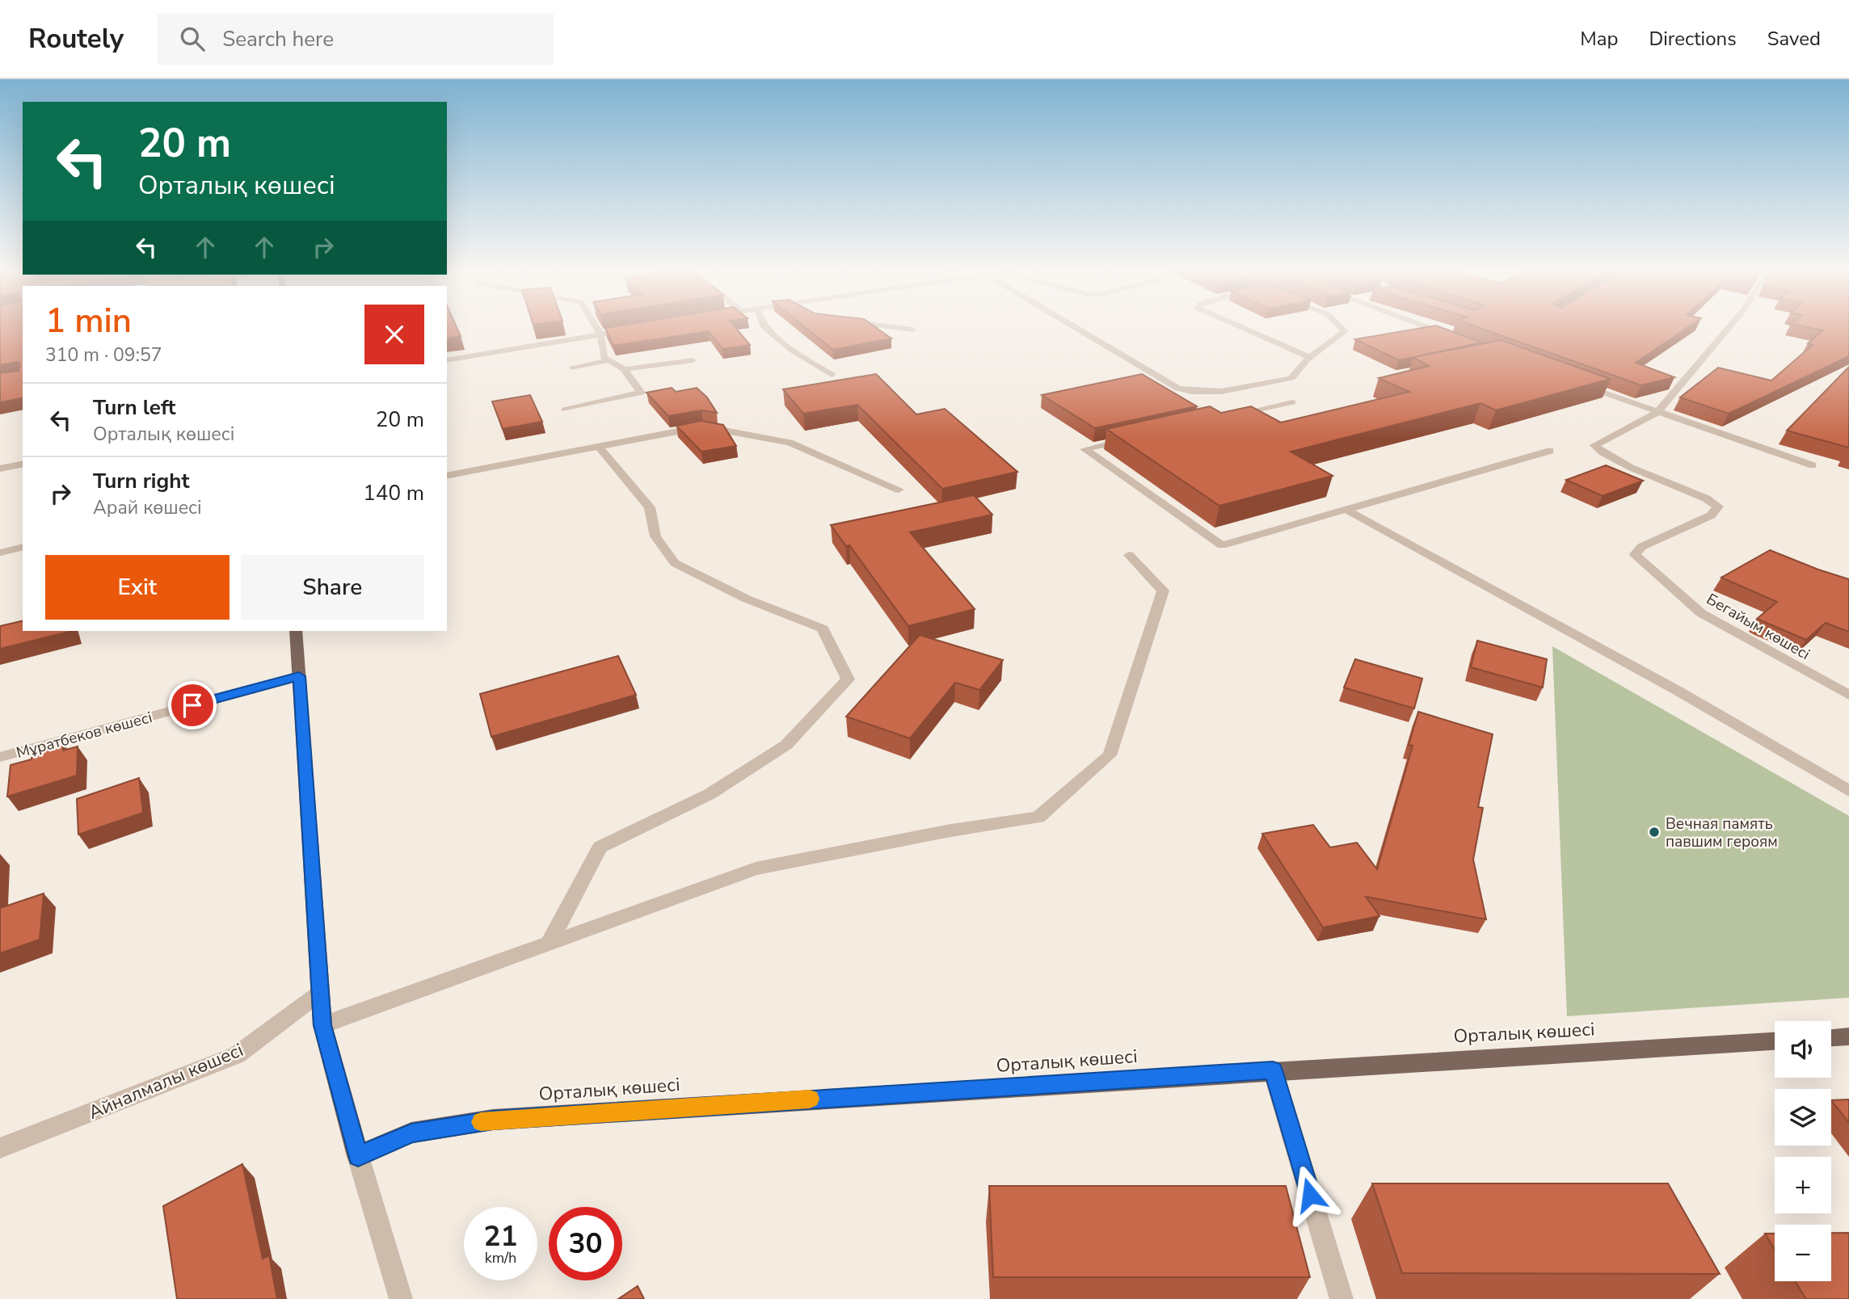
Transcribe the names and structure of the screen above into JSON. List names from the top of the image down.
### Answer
{
  "streets": {
    "main road": ["Орталық көшесі"],
    "street": ["Бегайым көшесі", "Мұратбеков көшесі", "Айналмалы көшесі"]
  },
  "places": ["Вечная память павшим героям"],
  "page": {
    "header": "Routely",
    "search": "Search here",
    "nav": ["Map", "Directions", "Saved"],
    "turn": ["20 m", "Орталық көшесі"],
    "heading": ["1 min", "310 m · 09:57"],
    "list": [
      {
        "name": "Turn left",
        "note": "Орталық көшесі",
        "value": "20 m"
      },
      {
        "name": "Turn right",
        "note": "Арай көшесі",
        "value": "140 m"
      }
    ],
    "buttons": ["Exit", "Share"],
    "map_buttons": ["+", "−"],
    "speed": "21 km/h",
    "limit": "30"
  }
}
